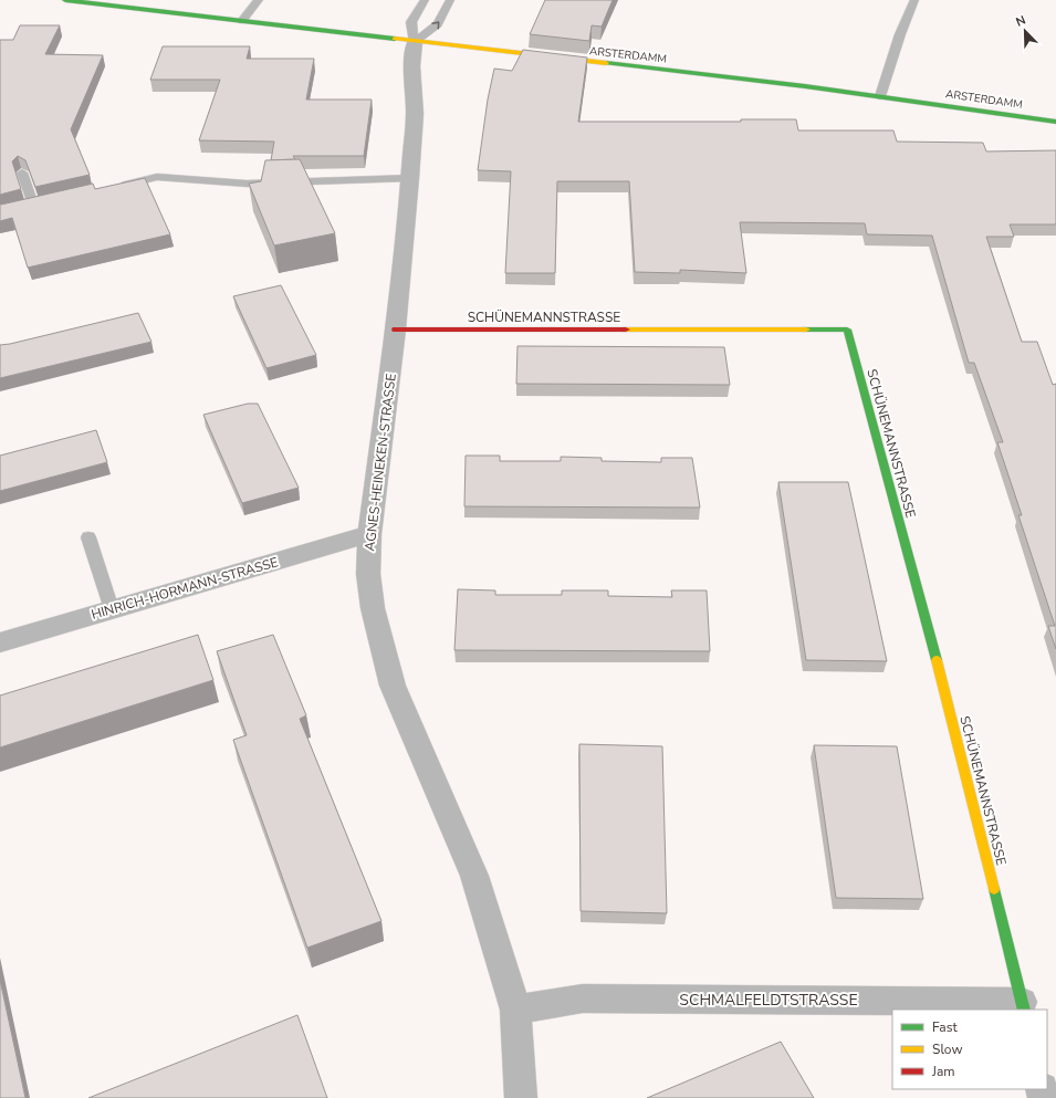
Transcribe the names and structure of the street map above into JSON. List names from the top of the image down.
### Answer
{
  "streets": {
    "street": [
      "ARSTERDAMM",
      "SCHÜNEMANNSTRASSE",
      "AGNES-HEINEKEN-STRASSE",
      "HINRICH-HORMANN-STRASSE",
      "SCHMALFELDTSTRASSE"
    ]
  },
  "crossings": [
    ["ARSTERDAMM", "AGNES-HEINEKEN-STRASSE"],
    ["SCHÜNEMANNSTRASSE", "AGNES-HEINEKEN-STRASSE"],
    ["SCHÜNEMANNSTRASSE", "SCHMALFELDTSTRASSE"],
    ["AGNES-HEINEKEN-STRASSE", "HINRICH-HORMANN-STRASSE"],
    ["AGNES-HEINEKEN-STRASSE", "SCHMALFELDTSTRASSE"]
  ],
  "legend": ["Fast", "Slow", "Jam"],
  "north": "top left"
}
